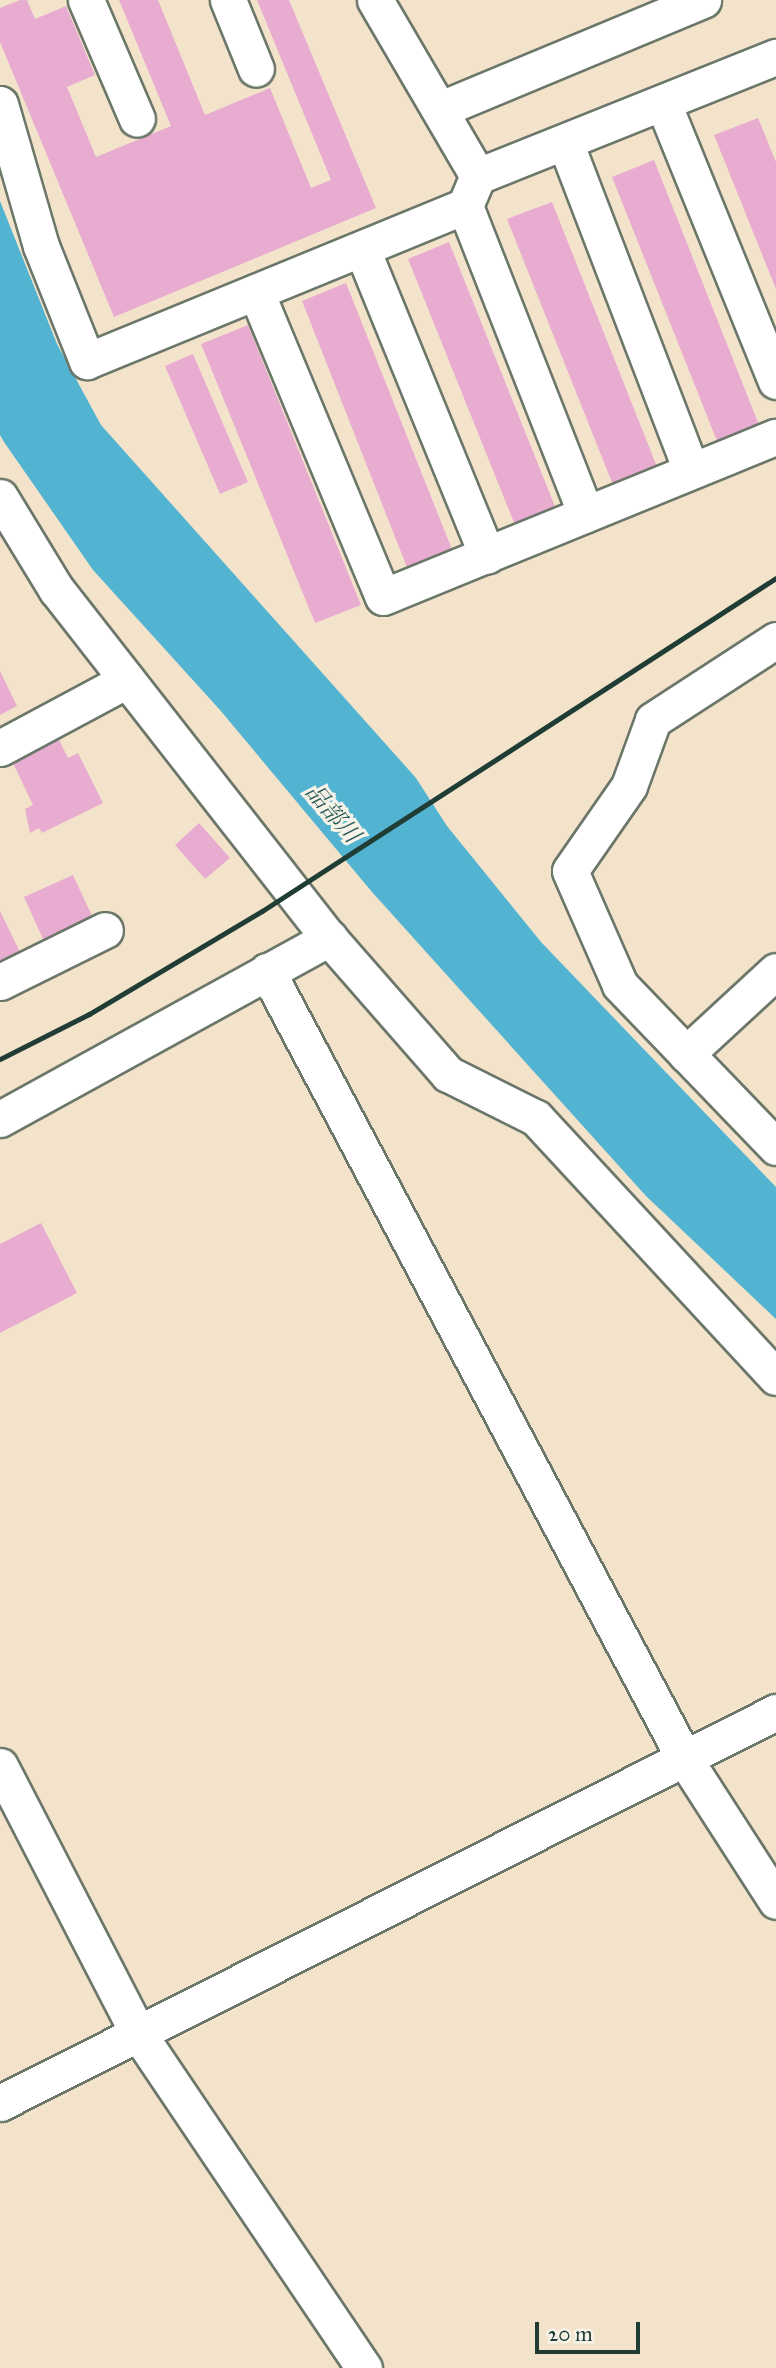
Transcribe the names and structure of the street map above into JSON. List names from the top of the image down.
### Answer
{
  "water": ["品部川"],
  "scale_bar": "20 m"
}
